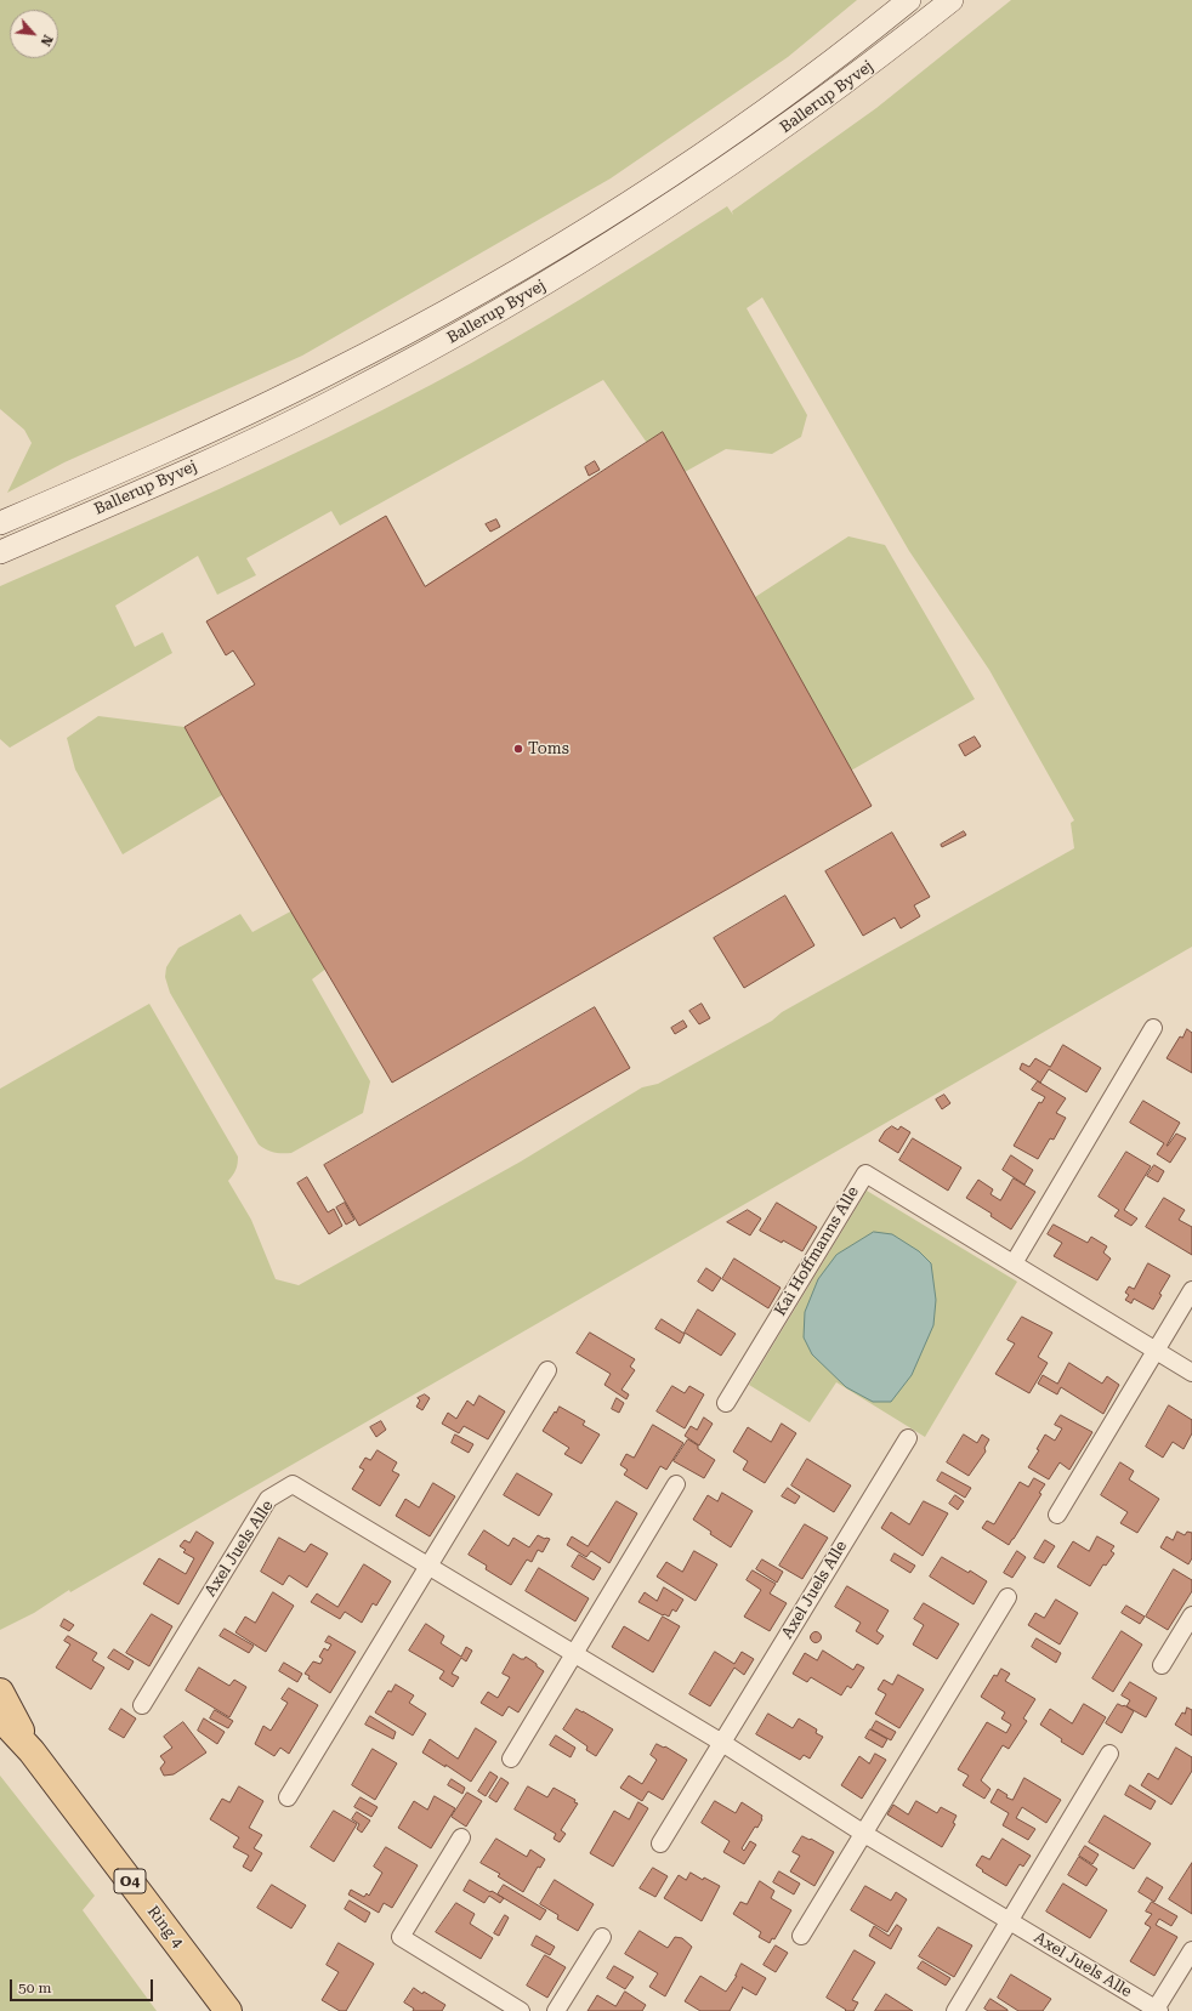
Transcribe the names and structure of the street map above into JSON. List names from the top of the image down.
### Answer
{
  "streets": {
    "main road": ["Ballerup Byvej", "O4", "Ring 4"],
    "street": ["Kai Hoffmanns Alle", "Axel Juels Alle"]
  },
  "places": ["Toms"],
  "scale_bar": "50 m",
  "north": "bottom right"
}
